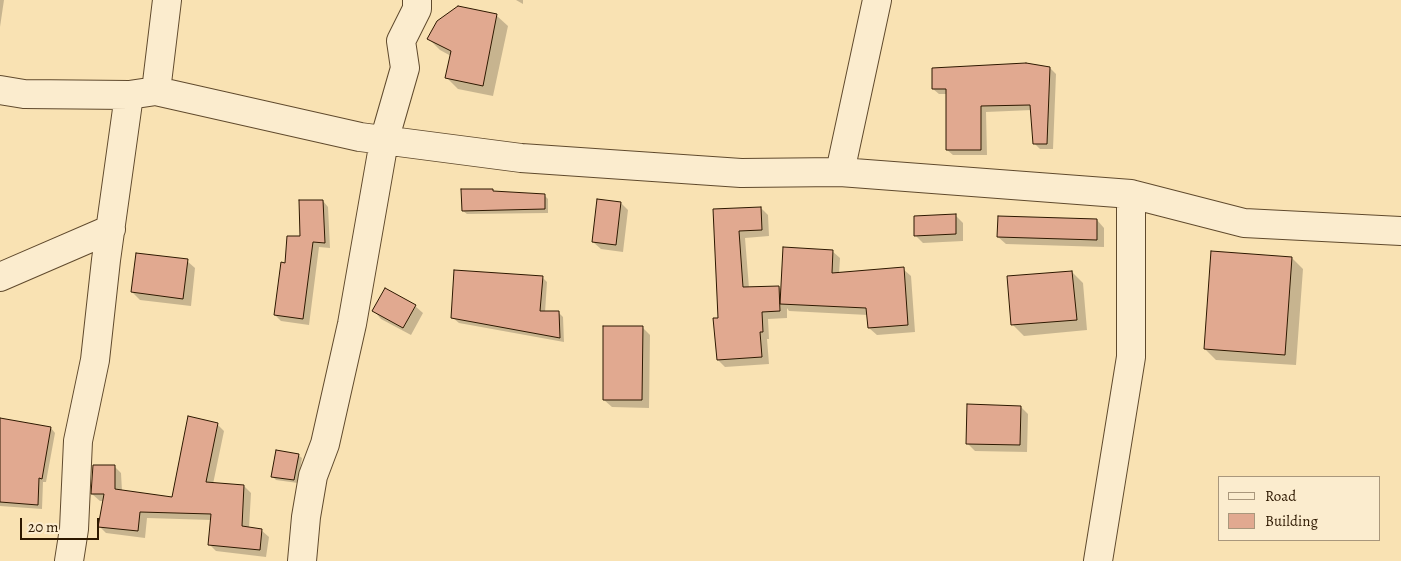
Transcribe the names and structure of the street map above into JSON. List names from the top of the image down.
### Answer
{
  "legend": ["Road", "Building"],
  "scale_bar": "20 m"
}
